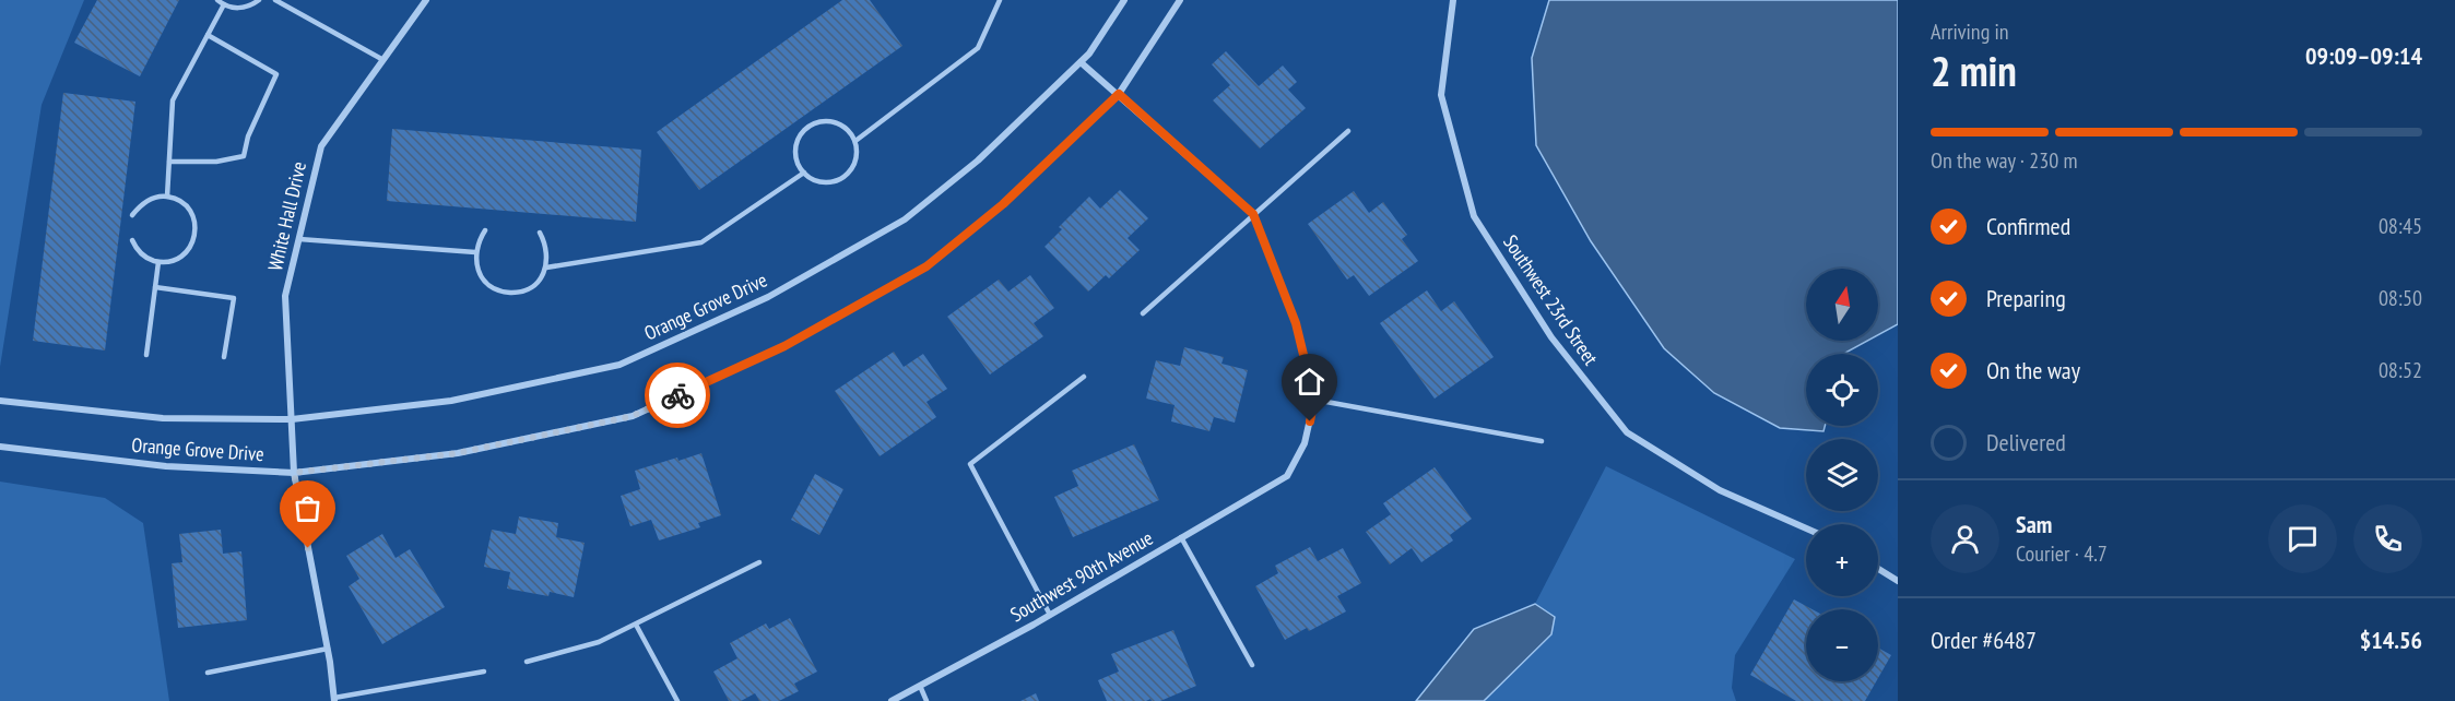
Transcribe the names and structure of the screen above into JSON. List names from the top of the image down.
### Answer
{
  "streets": {
    "street": [
      "White Hall Drive",
      "Southwest 23rd Street",
      "Orange Grove Drive",
      "Southwest 90th Avenue"
    ]
  },
  "crossings": [
    ["White Hall Drive", "Orange Grove Drive"]
  ],
  "north": "top",
  "page": {
    "heading": ["2 min", "Arriving in", "09:09–09:14"],
    "panel": [
      "Sam",
      "Courier · 4.7",
      "Order #6487",
      "$14.56"
    ],
    "bar": "On the way · 230 m",
    "list": [
      ["Confirmed", "08:45"],
      ["Preparing", "08:50"],
      ["On the way", "08:52"],
      "Delivered"
    ],
    "map_buttons": ["+", "−"]
  }
}
